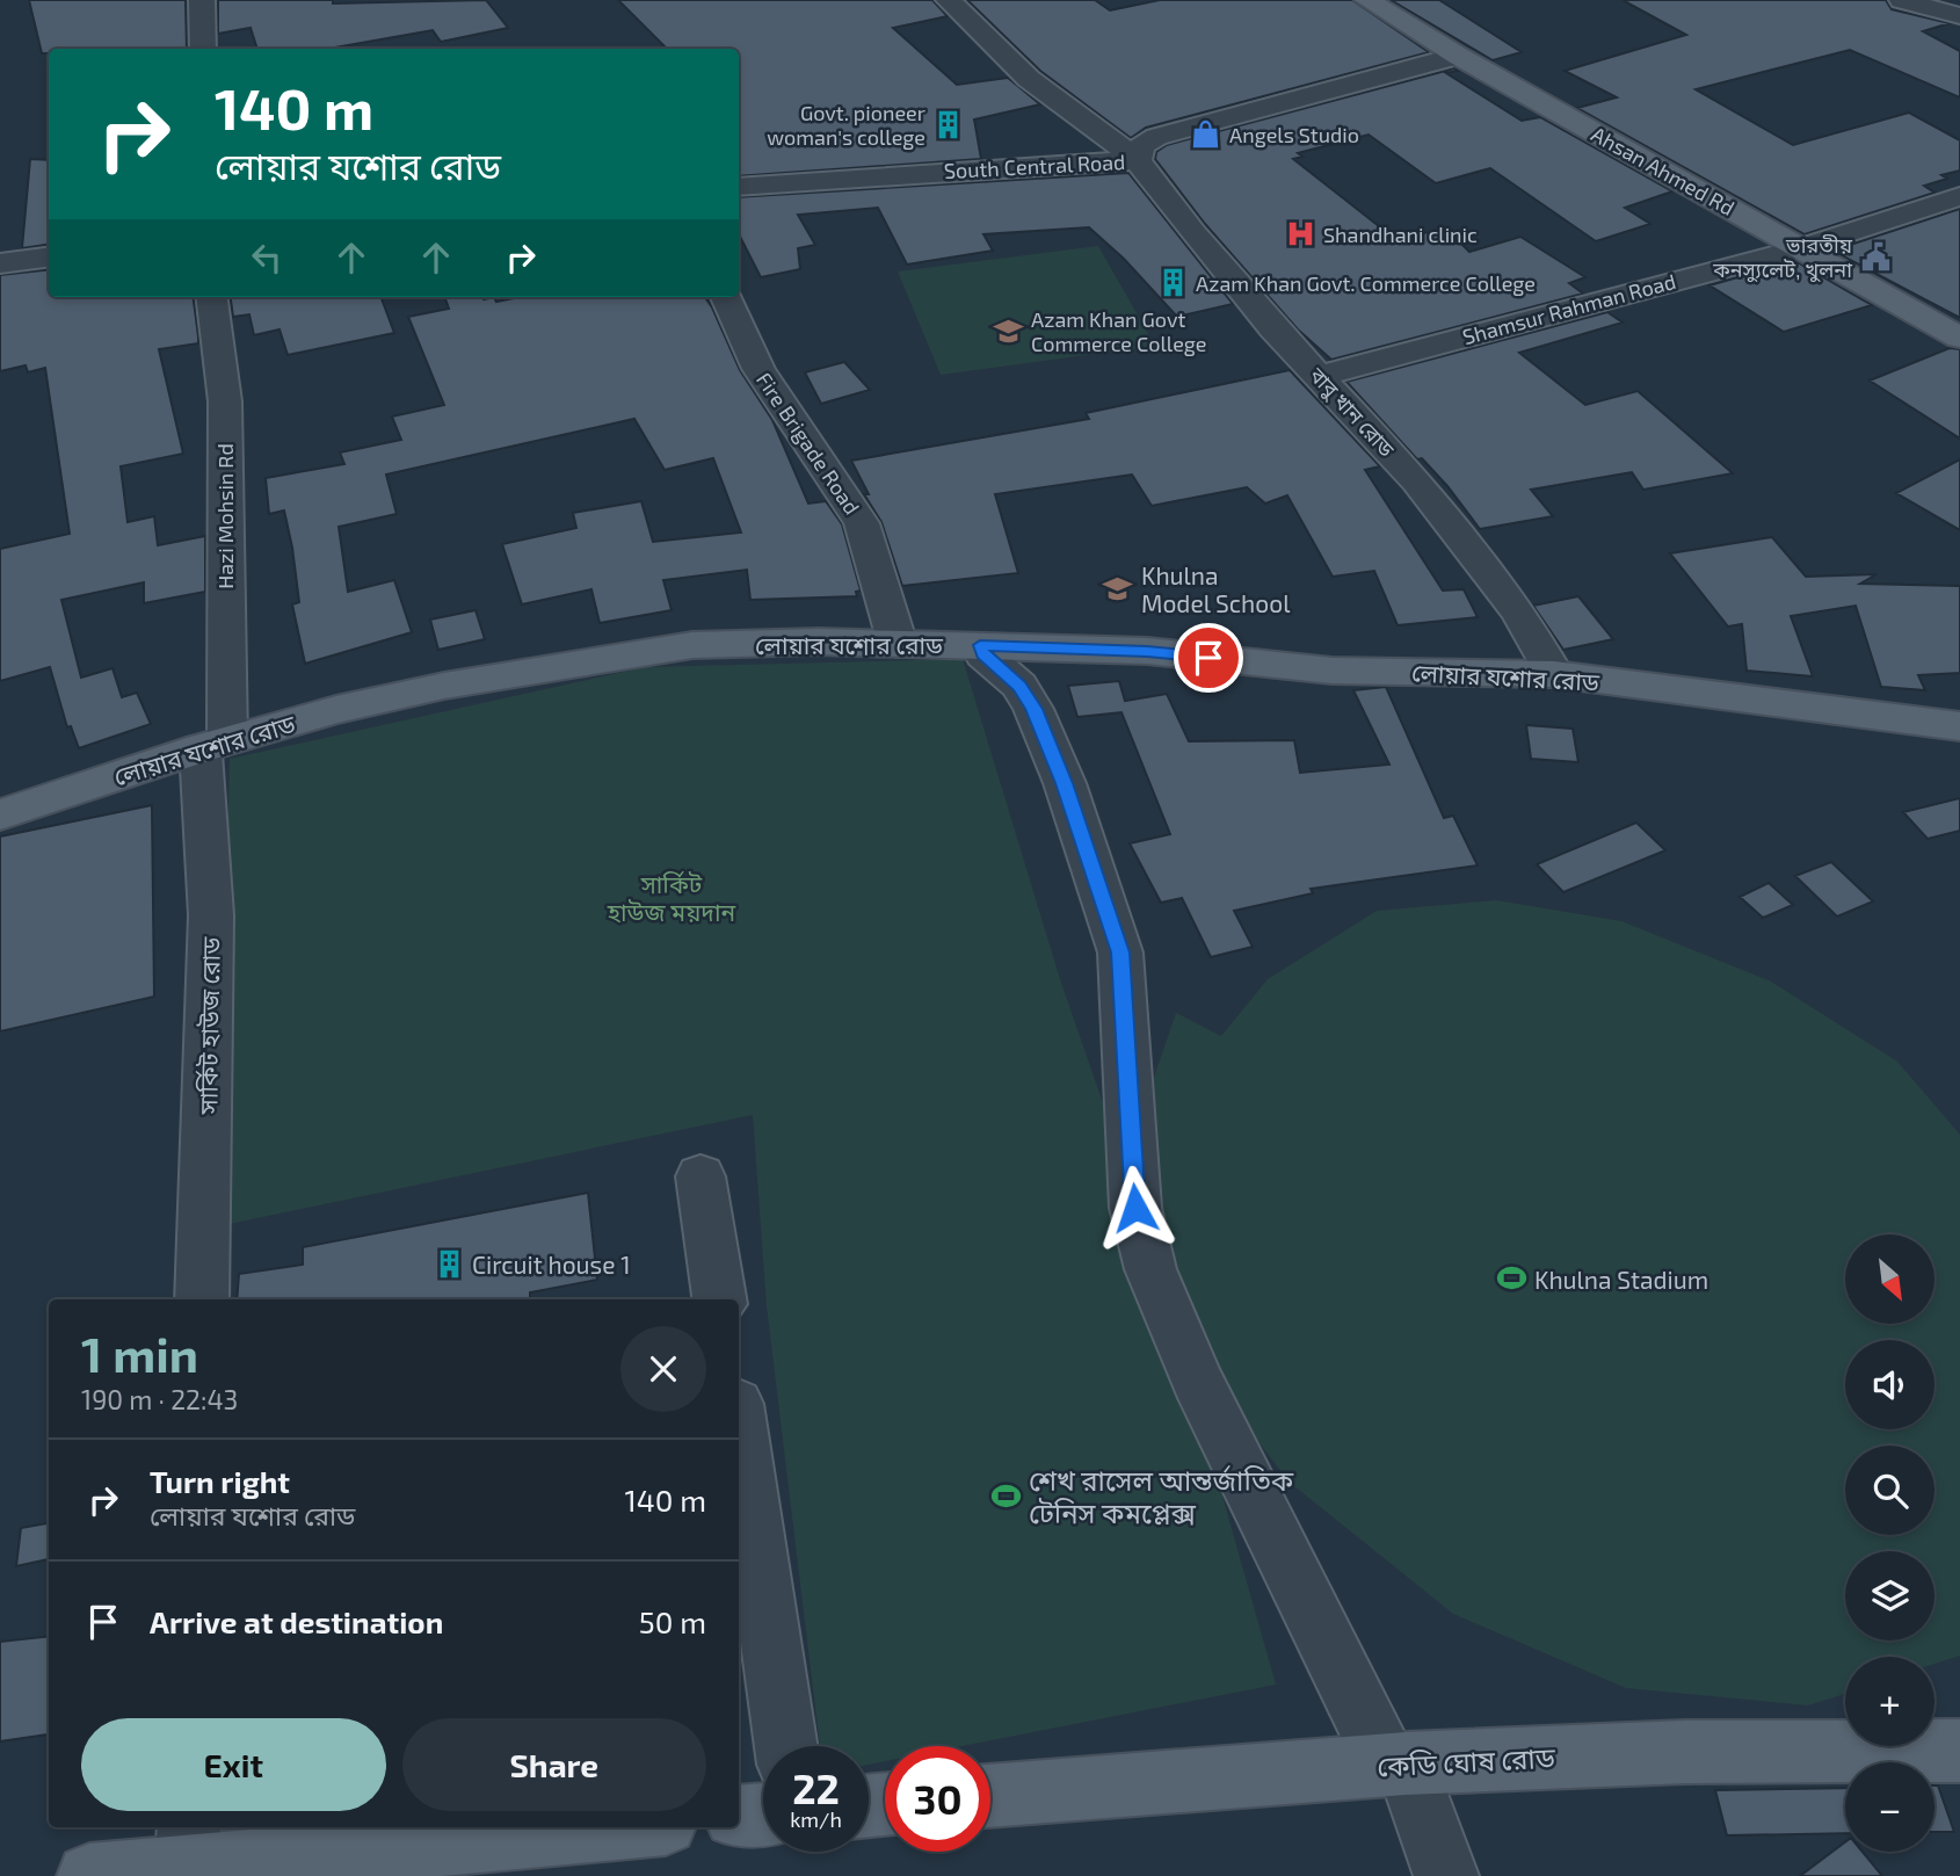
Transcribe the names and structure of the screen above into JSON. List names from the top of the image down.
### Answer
{
  "streets": {
    "main road": ["Ahsan Ahmed Rd", "লোয়ার যশোর রোড", "কেডি ঘোষ রোড"],
    "street": [
      "South Central Road",
      "Shamsur Rahman Road",
      "বাবু খান রোড",
      "Fire Brigade Road",
      "Hazi Mohsin Rd",
      "সার্কিট হাউজ রোড"
    ]
  },
  "crossings": [
    ["South Central Road", "Ahsan Ahmed Rd"],
    ["South Central Road", "বাবু খান রোড"],
    ["Ahsan Ahmed Rd", "Shamsur Rahman Road"],
    ["Shamsur Rahman Road", "বাবু খান রোড"],
    ["বাবু খান রোড", "লোয়ার যশোর রোড"],
    ["Fire Brigade Road", "লোয়ার যশোর রোড"],
    ["Hazi Mohsin Rd", "লোয়ার যশোর রোড"],
    ["Hazi Mohsin Rd", "সার্কিট হাউজ রোড"],
    ["লোয়ার যশোর রোড", "সার্কিট হাউজ রোড"]
  ],
  "parks": ["সার্কিট হাউজ ময়দান"],
  "places": {
    "building": ["Govt. pioneer woman's college", "Azam Khan Govt. Commerce College", "Circuit house 1"],
    "shop": ["Angels Studio"],
    "hospital": ["Shandhani clinic"],
    "public building": ["ভারতীয় কনস্যুলেট, খুলনা"],
    "school or university": ["Azam Khan Govt Commerce College", "Khulna Model School"],
    "sports": ["Khulna Stadium", "শেখ রাসেল আন্তর্জাতিক টেনিস কমপ্লেক্স"]
  },
  "north": "bottom right",
  "page": {
    "turn": ["140 m", "লোয়ার যশোর রোড"],
    "map_buttons": ["+", "−"],
    "heading": ["1 min", "190 m · 22:43"],
    "list": [
      {
        "name": "Turn right",
        "note": "লোয়ার যশোর রোড",
        "value": "140 m"
      },
      {
        "name": "Arrive at destination",
        "value": "50 m"
      }
    ],
    "buttons": ["Exit", "Share"],
    "speed": "22 km/h",
    "limit": "30"
  }
}
